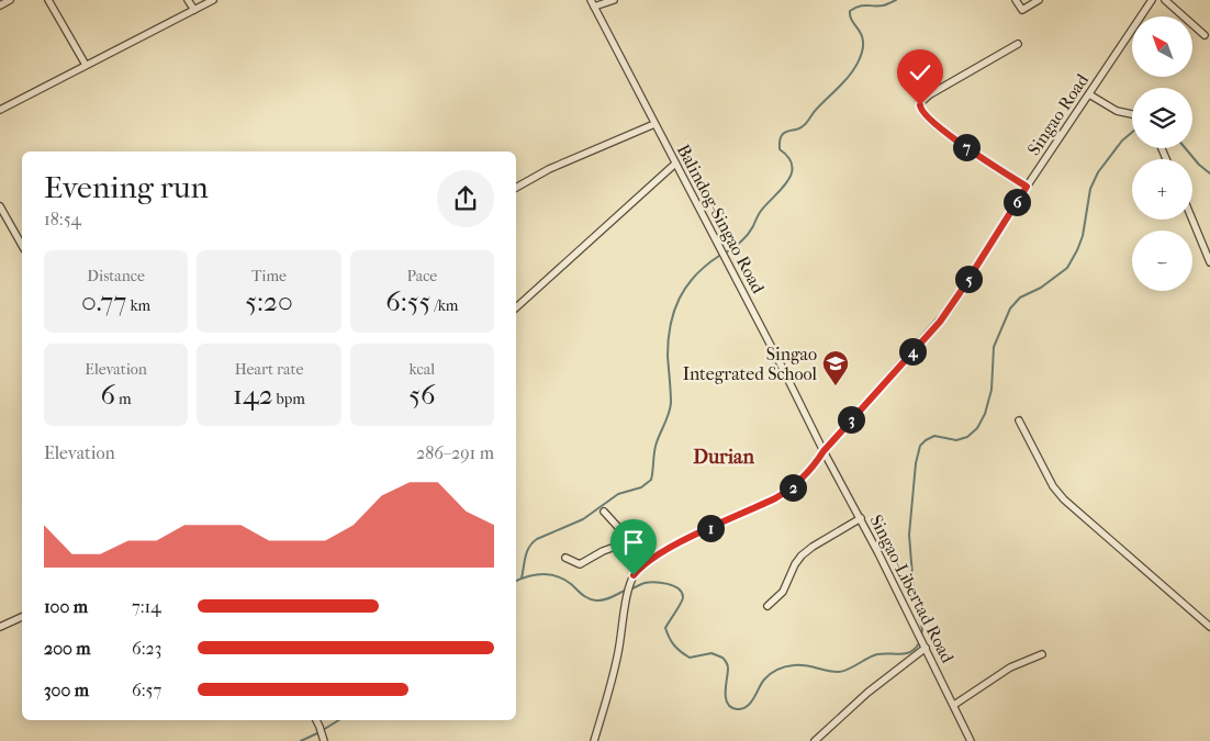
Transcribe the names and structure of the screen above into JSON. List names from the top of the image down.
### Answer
{
  "streets": {
    "street": ["Singao Road", "Balindog-Singao Road", "Singao-Libertad Road"]
  },
  "crossings": [
    ["Singao Road", "Balindog-Singao Road"],
    ["Singao Road", "Singao-Libertad Road"],
    ["Balindog-Singao Road", "Singao-Libertad Road"]
  ],
  "districts": ["Durian"],
  "places": {
    "school or university": ["Singao Integrated School"]
  },
  "north": "top left",
  "page": {
    "map_buttons": ["+", "−"],
    "pins": [
      "7",
      "6",
      "5",
      "4",
      "3",
      "2",
      "1"
    ],
    "heading": ["Evening run", "18:54"],
    "stats": [
      ["Distance", "0.77 km"],
      ["Time", "5:20"],
      ["Pace", "6:55 /km"],
      ["Elevation", "6 m"],
      ["Heart rate", "142 bpm"],
      ["kcal", "56"]
    ],
    "chart": ["Elevation", "286–291 m"],
    "list": [
      {
        "name": "100 m",
        "note": "7:14"
      },
      {
        "name": "200 m",
        "note": "6:23"
      },
      {
        "name": "300 m",
        "note": "6:57"
      }
    ]
  }
}
